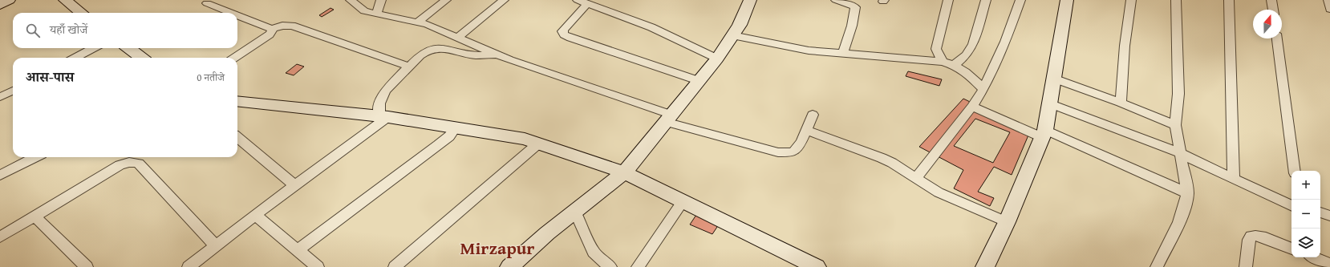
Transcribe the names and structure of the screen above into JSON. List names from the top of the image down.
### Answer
{
  "districts": ["Mirzapur"],
  "north": "top",
  "page": {
    "search": "यहाँ खोजें",
    "heading": ["आस-पास", "0 नतीजे"],
    "map_buttons": ["+", "−"]
  }
}
